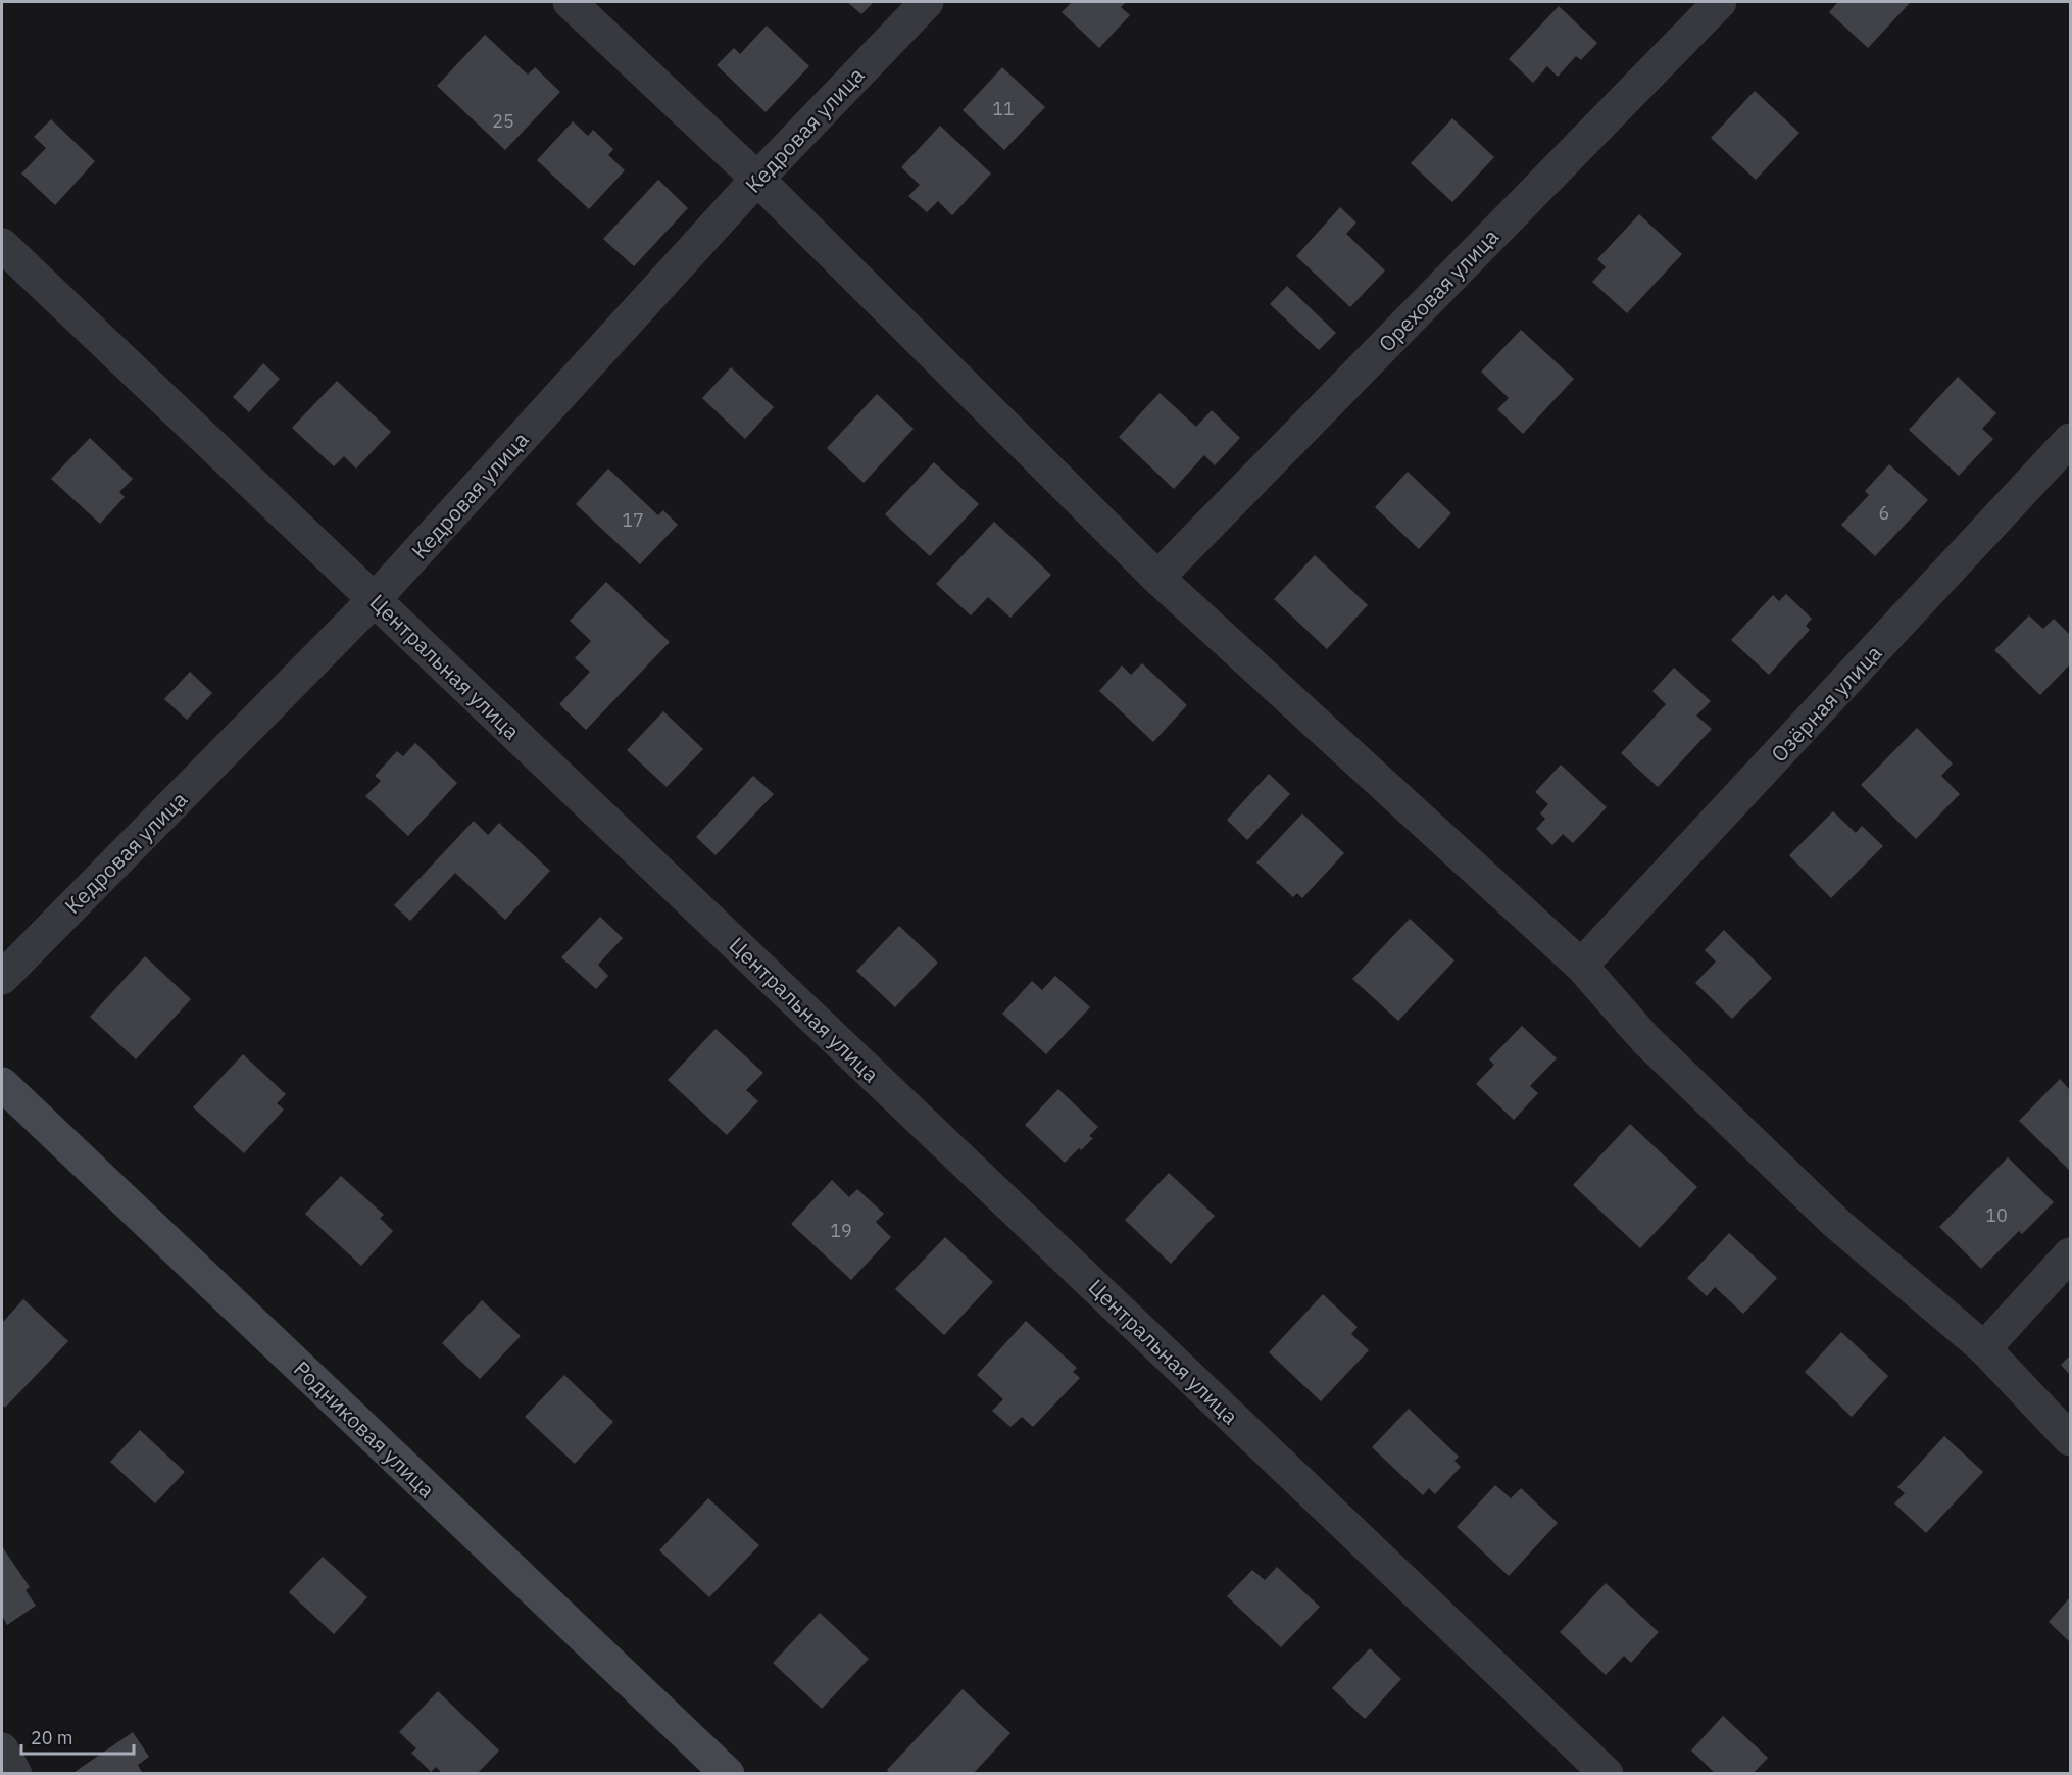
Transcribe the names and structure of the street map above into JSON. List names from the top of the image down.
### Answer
{
  "streets": {
    "street": [
      "Кедровая улица",
      "Ореховая улица",
      "Центральная улица",
      "Озёрная улица",
      "Родниковая улица"
    ]
  },
  "crossings": [
    ["Кедровая улица", "Центральная улица"]
  ],
  "house_numbers": [
    "11",
    "25",
    "6",
    "17",
    "10",
    "19"
  ],
  "scale_bar": "20 m"
}
